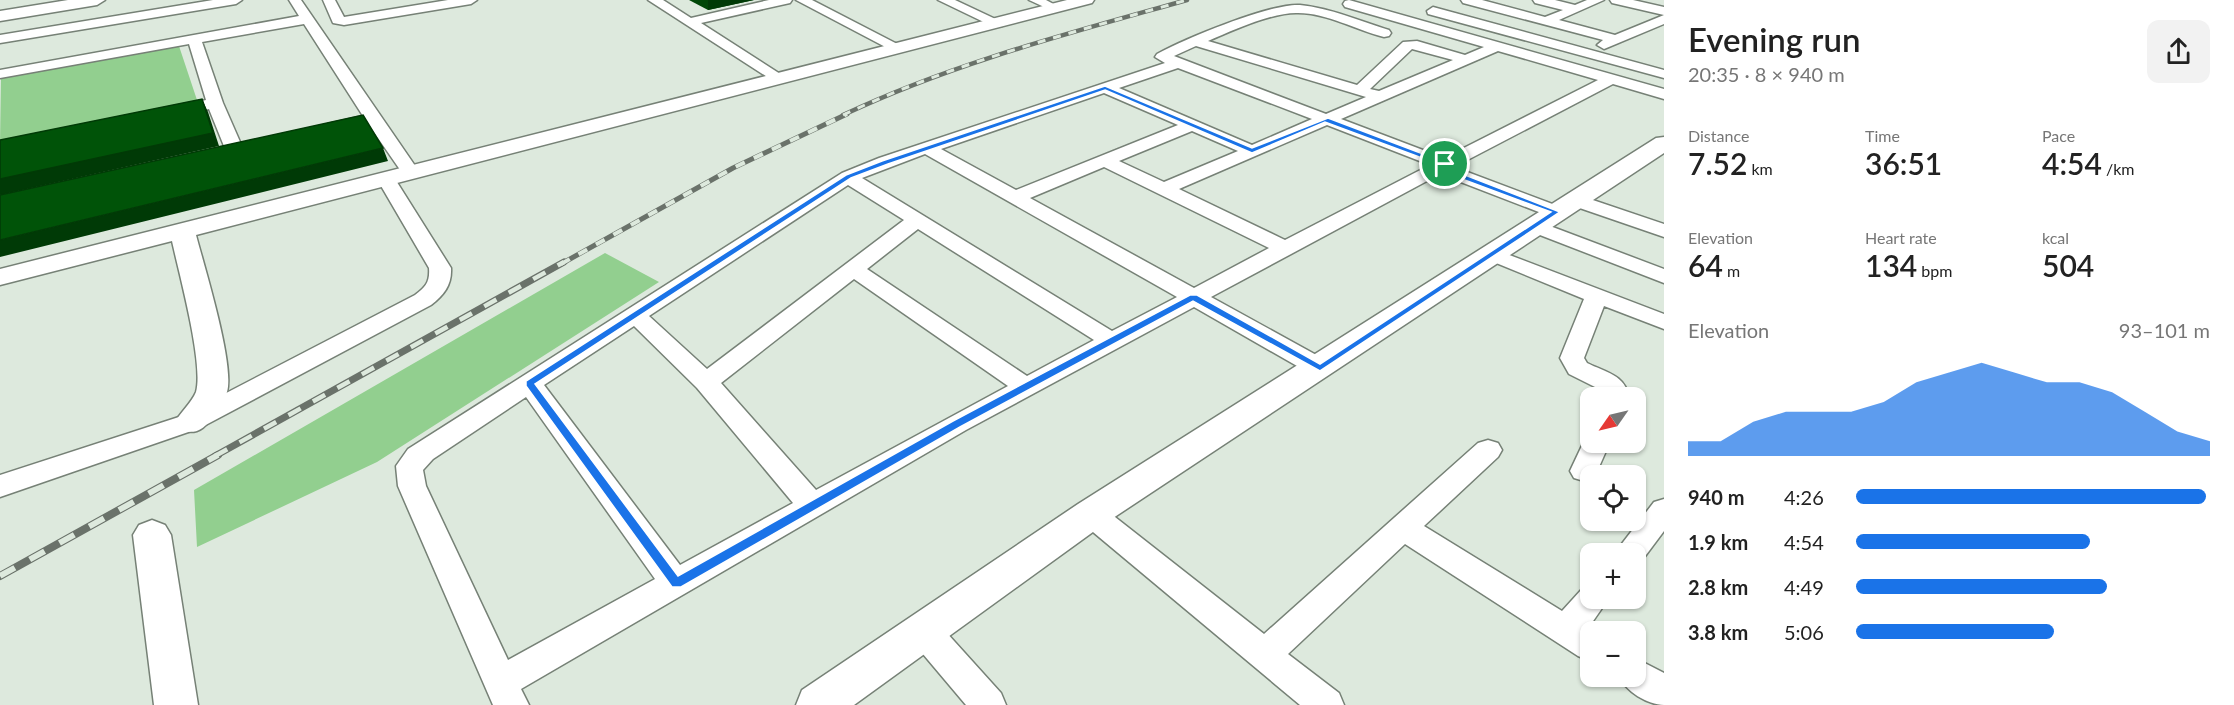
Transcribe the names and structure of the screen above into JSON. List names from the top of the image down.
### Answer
{
  "north": "bottom left",
  "page": {
    "heading": ["Evening run", "20:35 · 8 × 940 m"],
    "stats": [
      ["Distance", "7.52 km"],
      ["Time", "36:51"],
      ["Pace", "4:54 /km"],
      ["Elevation", "64 m"],
      ["Heart rate", "134 bpm"],
      ["kcal", "504"]
    ],
    "chart": ["Elevation", "93–101 m"],
    "map_buttons": ["+", "−"],
    "list": [
      {
        "name": "940 m",
        "note": "4:26"
      },
      {
        "name": "1.9 km",
        "note": "4:54"
      },
      {
        "name": "2.8 km",
        "note": "4:49"
      },
      {
        "name": "3.8 km",
        "note": "5:06"
      }
    ]
  }
}
